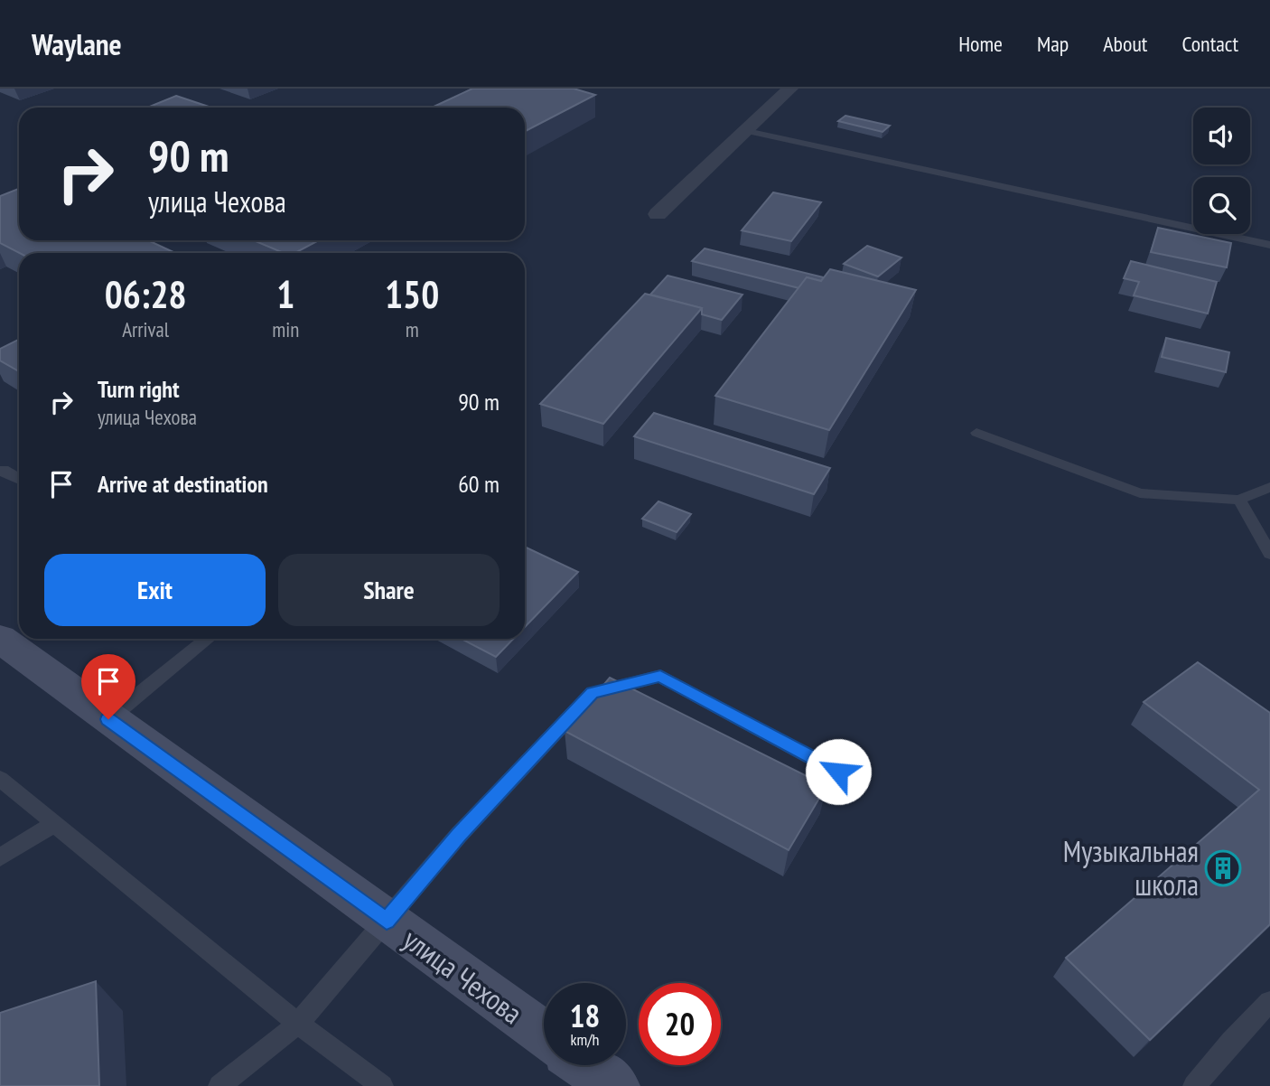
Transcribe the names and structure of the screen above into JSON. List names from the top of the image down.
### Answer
{
  "streets": {
    "main road": ["улица Чехова"]
  },
  "places": {
    "building": ["Музыкальная школа"]
  },
  "page": {
    "header": "Waylane",
    "nav": [
      "Home",
      "Map",
      "About",
      "Contact"
    ],
    "turn": ["90 m", "улица Чехова"],
    "eta": [
      "06:28",
      "Arrival",
      "1",
      "min",
      "150",
      "m"
    ],
    "list": [
      {
        "name": "Turn right",
        "note": "улица Чехова",
        "value": "90 m"
      },
      {
        "name": "Arrive at destination",
        "value": "60 m"
      }
    ],
    "buttons": ["Exit", "Share"],
    "speed": "18 km/h",
    "limit": "20"
  }
}
